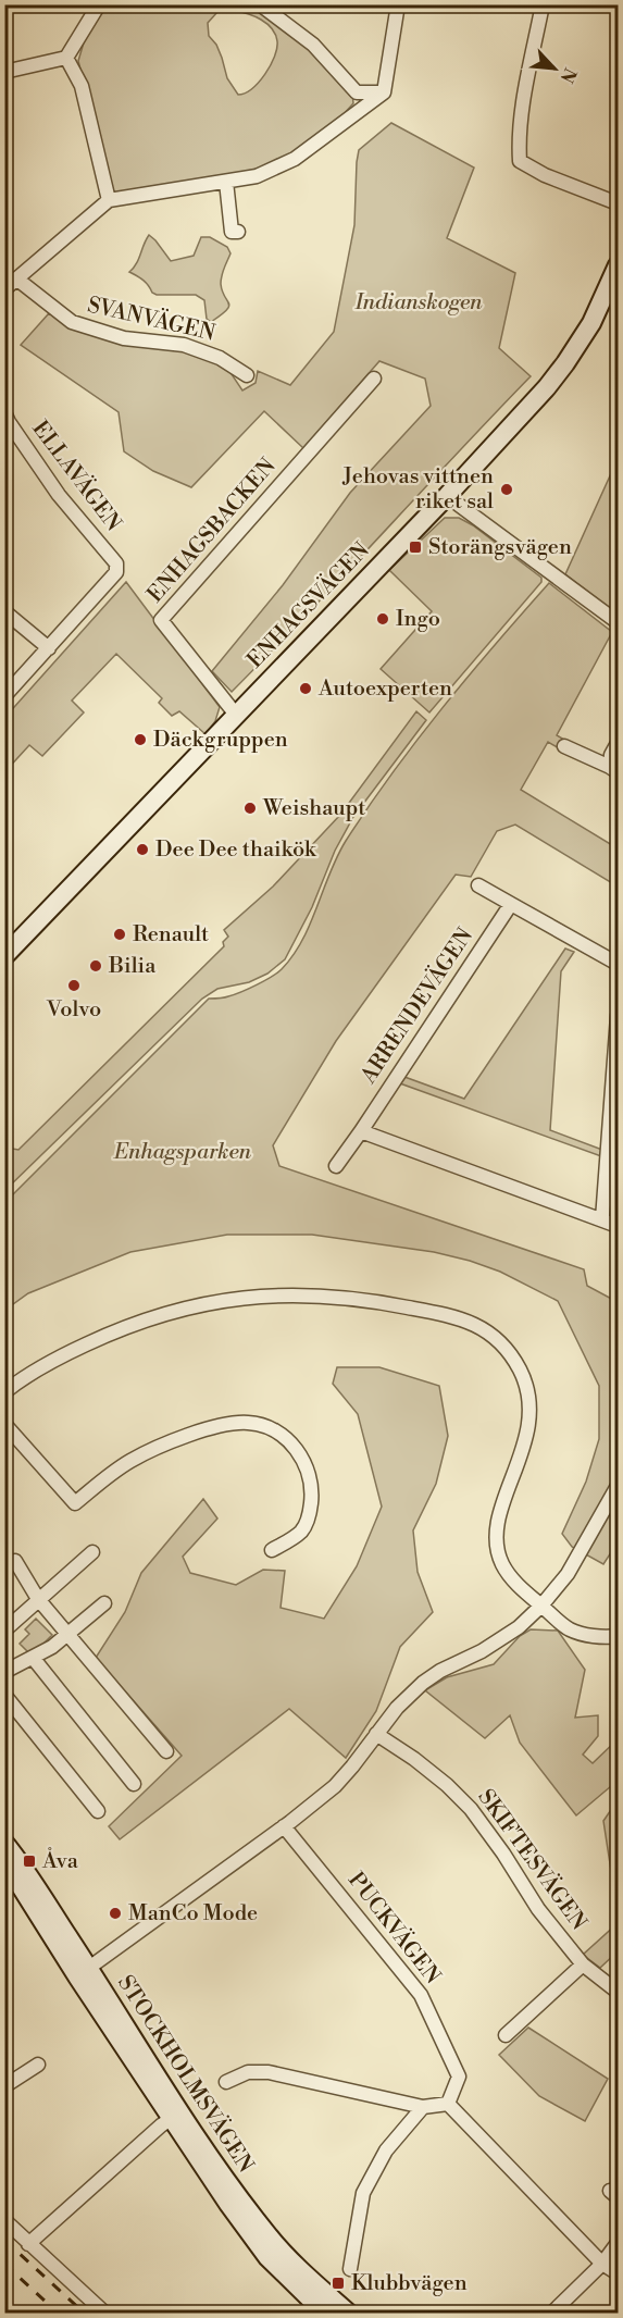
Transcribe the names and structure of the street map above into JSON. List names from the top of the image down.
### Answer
{
  "streets": {
    "main road": ["ENHAGSVÄGEN", "STOCKHOLMSVÄGEN"],
    "street": [
      "SVANVÄGEN",
      "ELLAVÄGEN",
      "ENHAGSBACKEN",
      "ARRENDEVÄGEN",
      "SKIFTESVÄGEN",
      "PUCKVÄGEN"
    ]
  },
  "crossings": [
    ["ENHAGSBACKEN", "ENHAGSVÄGEN"]
  ],
  "parks": ["Indianskogen", "Enhagsparken"],
  "places": {
    "other": [
      "Jehovas vittnen riket sal",
      "Ingo",
      "Autoexperten",
      "Däckgruppen",
      "Weishaupt",
      "Dee Dee thaikök",
      "Renault",
      "Bilia",
      "Volvo",
      "ManCo Mode"
    ],
    "transit": ["Storängsvägen", "Åva", "Klubbvägen"]
  },
  "north": "bottom right"
}
